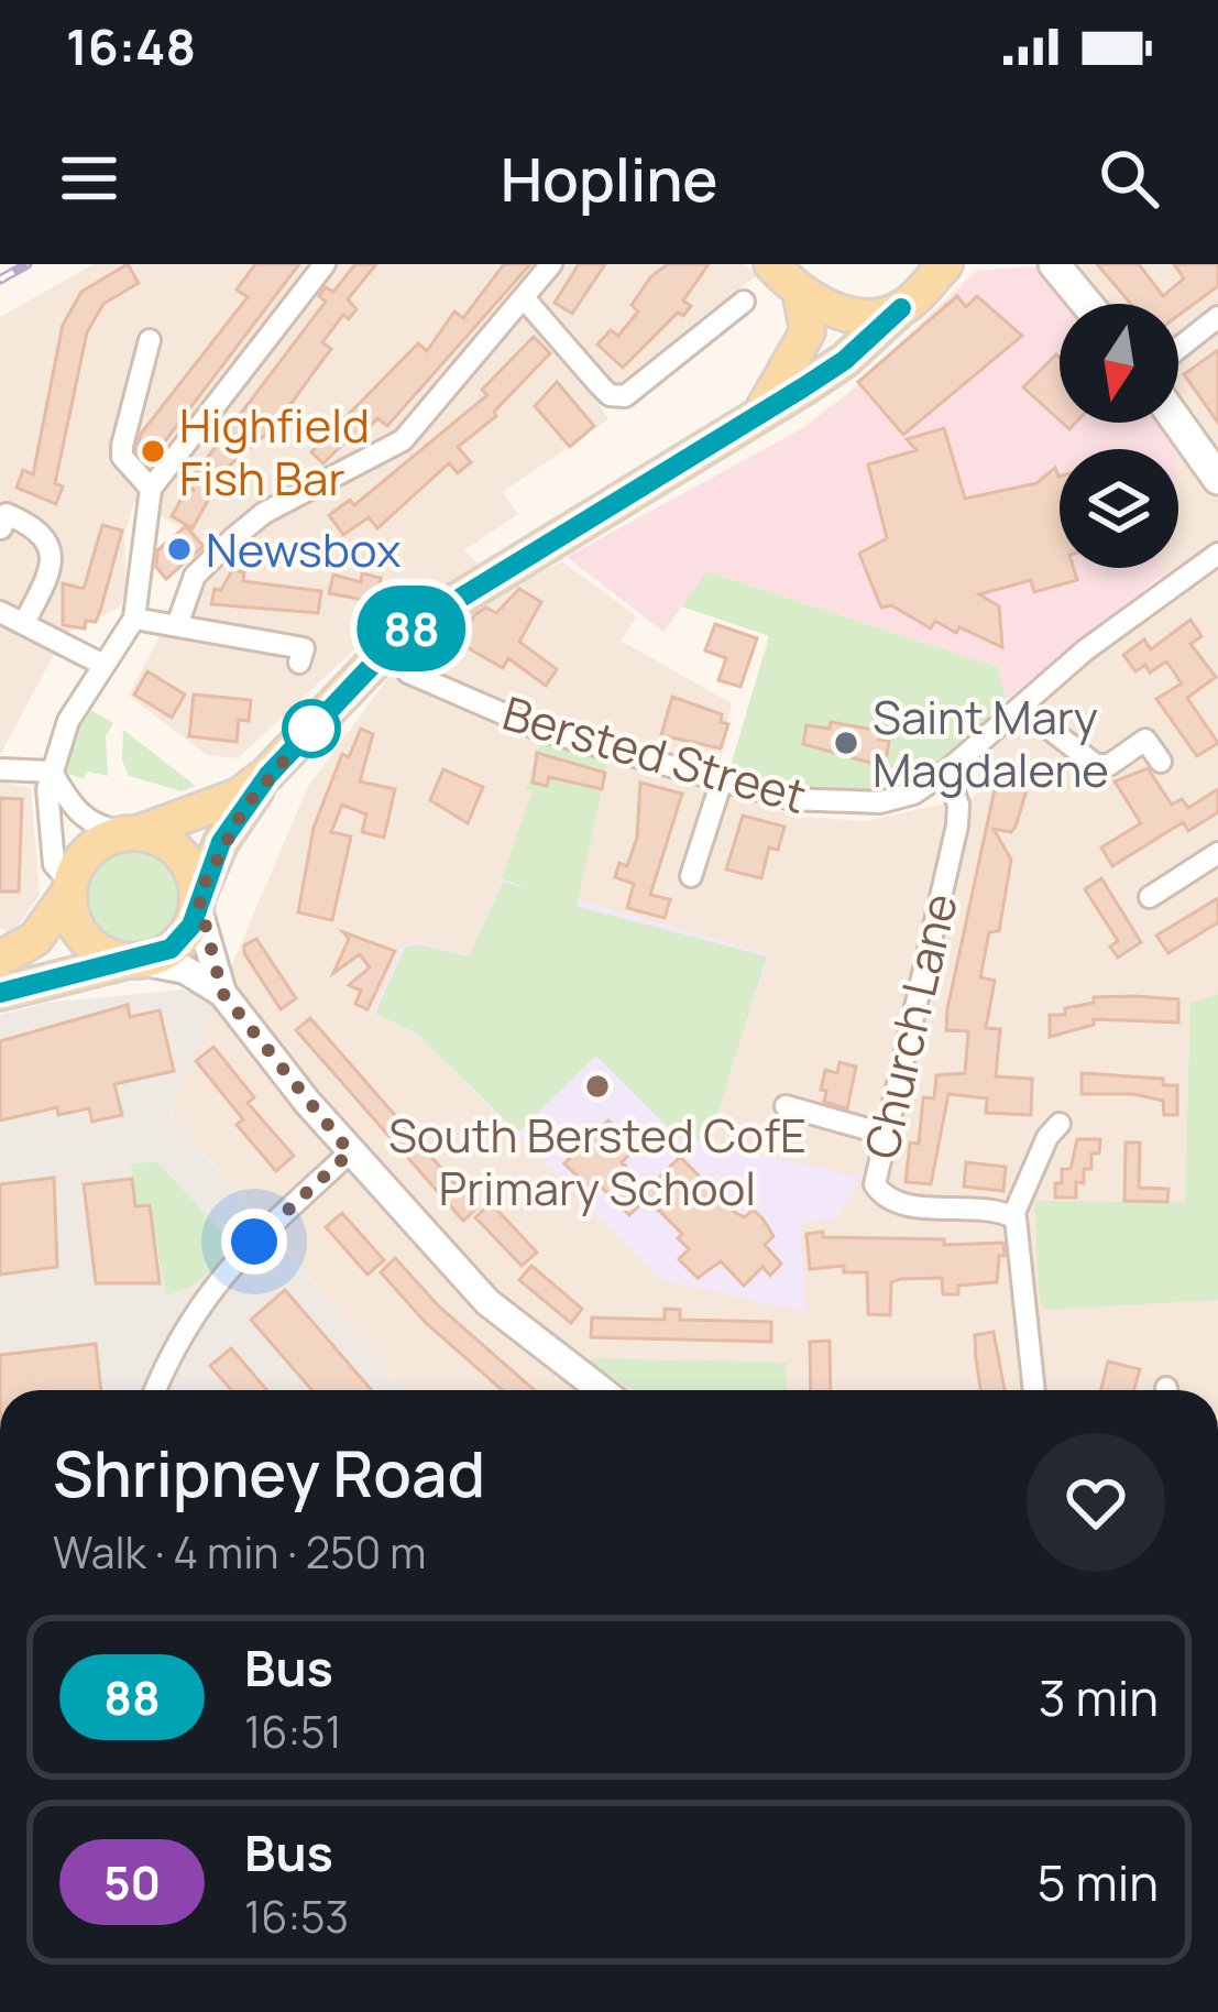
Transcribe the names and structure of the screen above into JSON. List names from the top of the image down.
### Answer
{
  "streets": {
    "street": ["Bersted Street", "Church Lane"]
  },
  "crossings": [
    ["Bersted Street", "Church Lane"]
  ],
  "places": [
    "Highfield Fish Bar",
    "Newsbox",
    "Saint Mary Magdalene",
    "South Bersted CofE Primary School"
  ],
  "lines": ["bus line 88"],
  "north": "bottom",
  "page": {
    "status": "16:48",
    "header": "Hopline",
    "on_map": "88",
    "heading": ["Shripney Road", "Walk · 4 min · 250 m"],
    "list": [
      {
        "mark": "88",
        "name": "Bus",
        "note": "16:51",
        "value": "3 min"
      },
      {
        "mark": "50",
        "name": "Bus",
        "note": "16:53",
        "value": "5 min"
      }
    ]
  }
}
